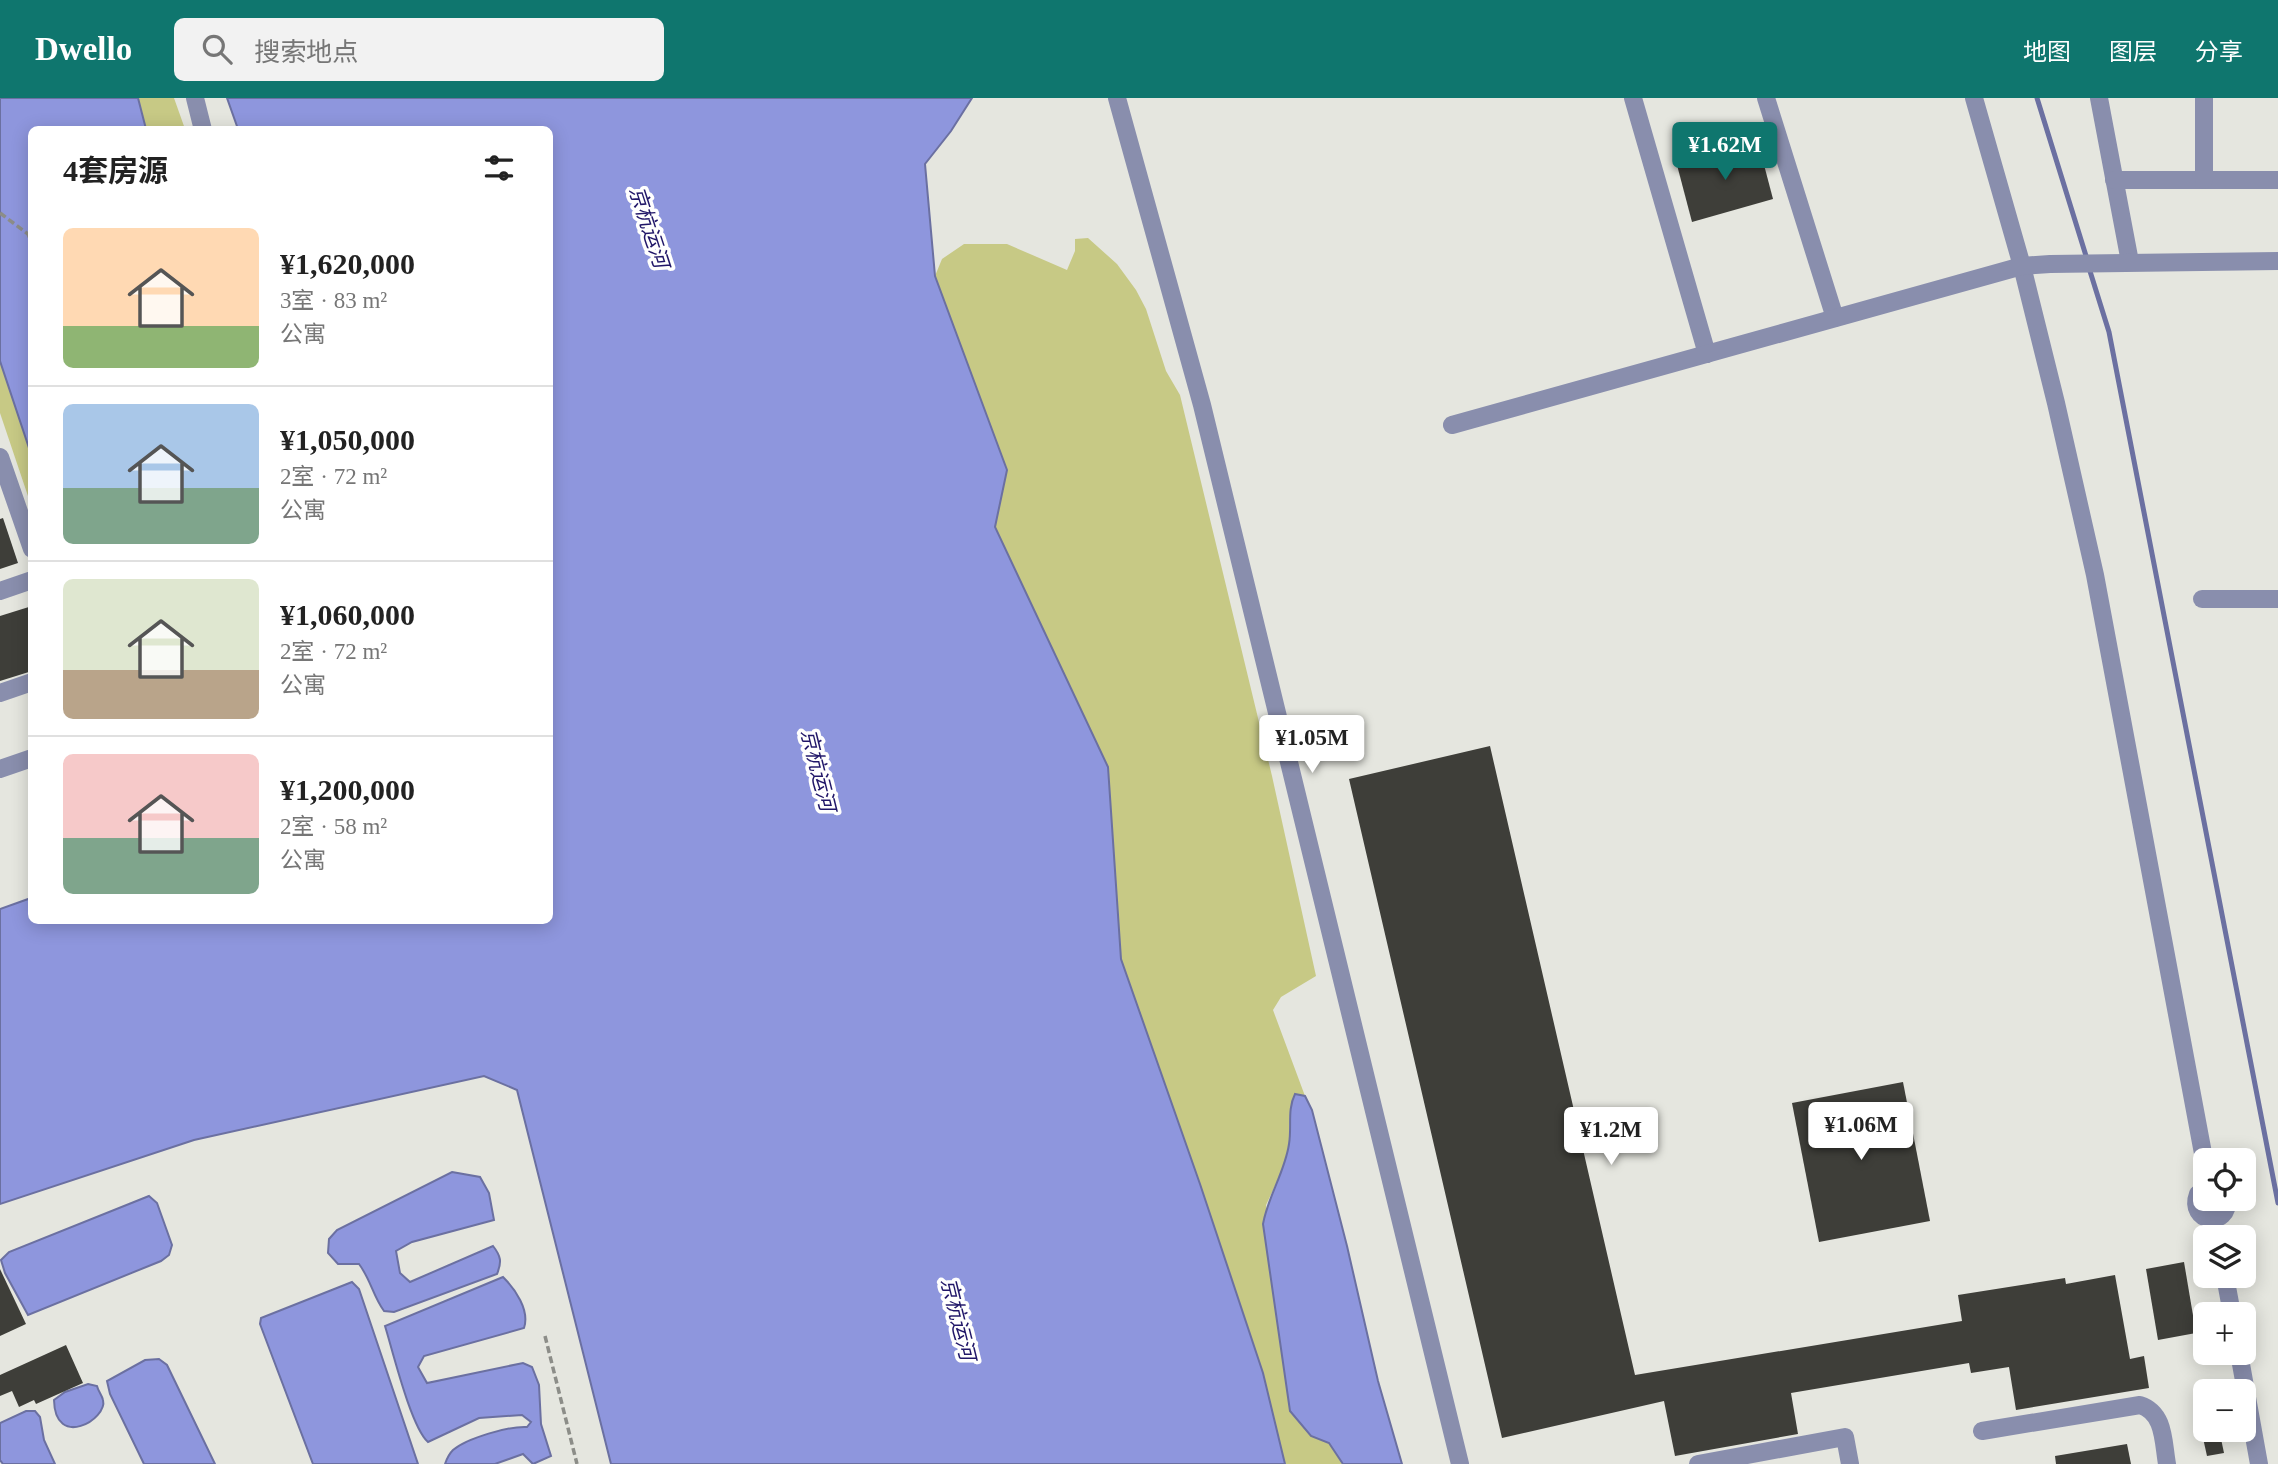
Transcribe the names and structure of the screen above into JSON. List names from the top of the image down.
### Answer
{
  "water": ["京杭运河"],
  "page": {
    "header": "Dwello",
    "search": "搜索地点",
    "nav": ["地图", "图层", "分享"],
    "price": [
      "¥1.62M",
      "¥1.05M",
      "¥1.06M",
      "¥1.2M"
    ],
    "heading": "4套房源",
    "list": [
      {
        "name": "¥1,620,000",
        "note": "3室 · 83 m² · 公寓"
      },
      {
        "name": "¥1,050,000",
        "note": "2室 · 72 m² · 公寓"
      },
      {
        "name": "¥1,060,000",
        "note": "2室 · 72 m² · 公寓"
      },
      {
        "name": "¥1,200,000",
        "note": "2室 · 58 m² · 公寓"
      }
    ],
    "map_buttons": ["+", "−"]
  }
}
